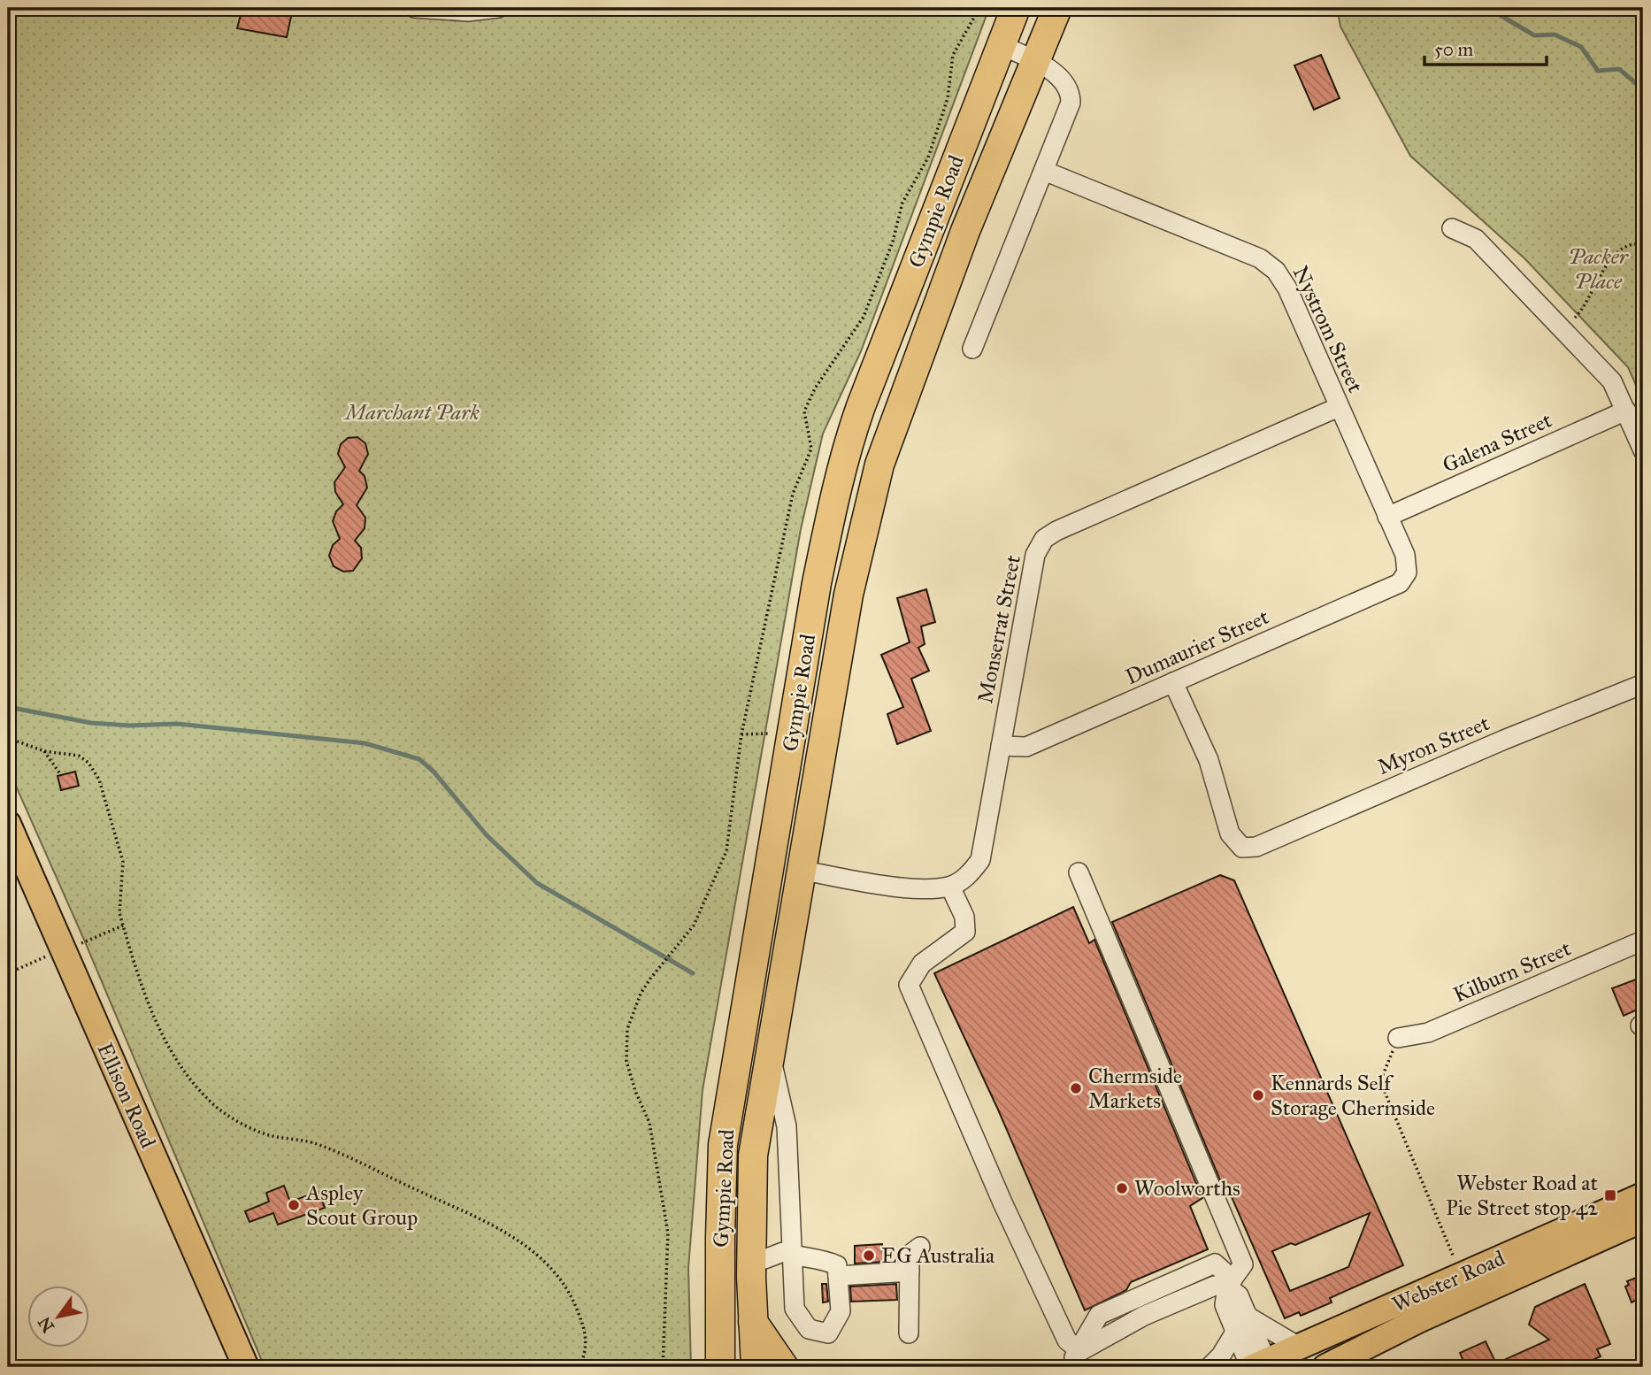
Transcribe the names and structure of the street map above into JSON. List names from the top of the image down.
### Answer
{
  "streets": {
    "highway": ["Gympie Road"],
    "main road": ["Ellison Road", "Webster Road"],
    "street": [
      "Nystrom Street",
      "Galena Street",
      "Monserrat Street",
      "Dumaurier Street",
      "Myron Street",
      "Kilburn Street"
    ]
  },
  "crossings": [
    ["Nystrom Street", "Galena Street"],
    ["Nystrom Street", "Monserrat Street"],
    ["Nystrom Street", "Dumaurier Street"],
    ["Monserrat Street", "Dumaurier Street"],
    ["Dumaurier Street", "Myron Street"]
  ],
  "parks": ["Packer Place", "Marchant Park"],
  "places": {
    "other": [
      "Chermside Markets",
      "Kennards Self Storage Chermside",
      "Woolworths",
      "Aspley Scout Group",
      "EG Australia"
    ],
    "transit": ["Webster Road at Pie Street stop 42"]
  },
  "scale_bar": "50 m",
  "north": "bottom left"
}
